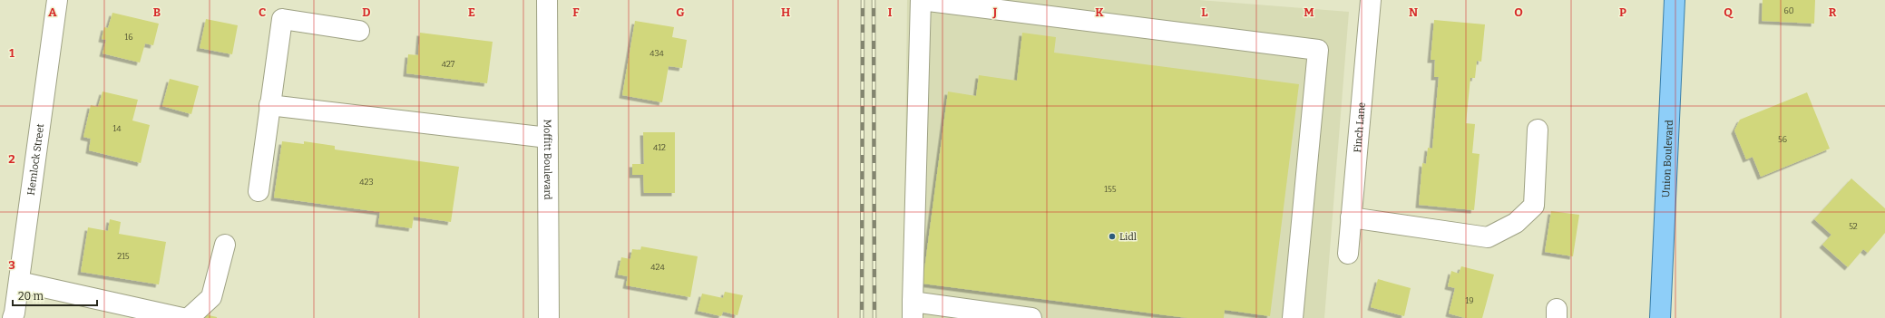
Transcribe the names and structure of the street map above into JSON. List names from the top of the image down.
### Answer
{
  "streets": {
    "main road": ["Union Boulevard"],
    "street": ["Finch Lane", "Moffitt Boulevard", "Hemlock Street"]
  },
  "places": ["Lidl"],
  "house_numbers": [
    "60",
    "16",
    "434",
    "427",
    "14",
    "56",
    "412",
    "423",
    "155",
    "52",
    "215",
    "424",
    "19"
  ],
  "scale_bar": "20 m",
  "grid": {
    "columns": [
      "A",
      "B",
      "C",
      "D",
      "E",
      "F",
      "G",
      "H",
      "I",
      "J",
      "K",
      "L",
      "M",
      "N",
      "O",
      "P",
      "Q",
      "R"
    ],
    "rows": ["1", "2", "3"]
  }
}
